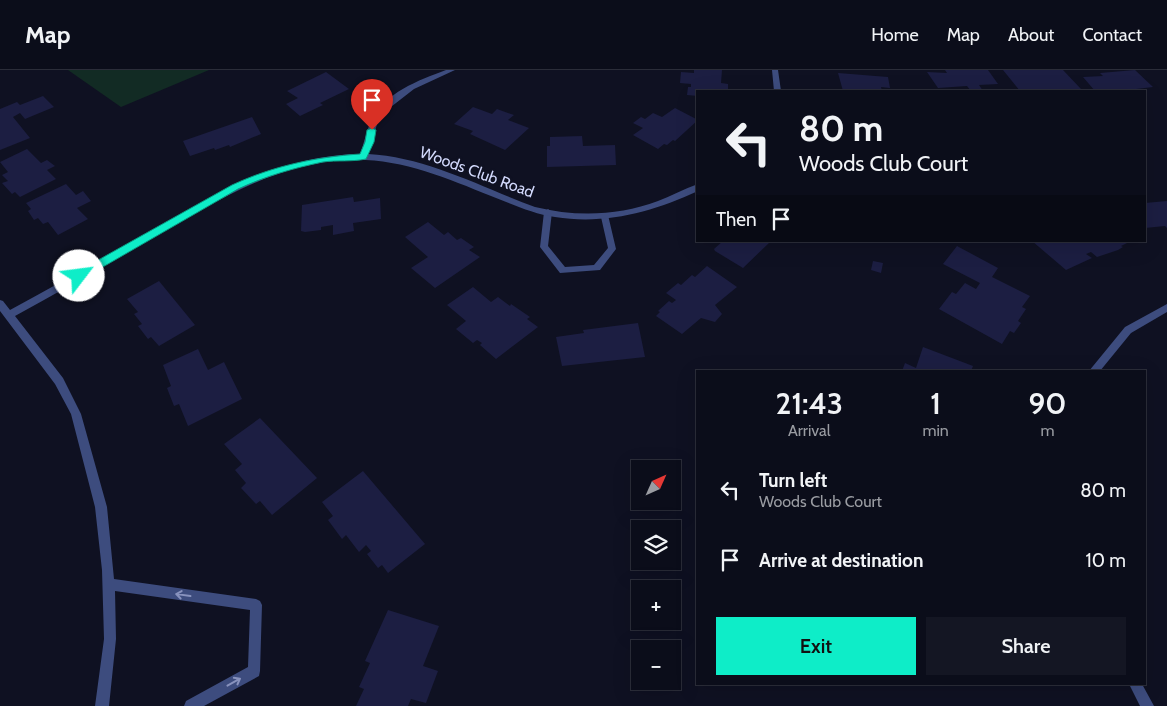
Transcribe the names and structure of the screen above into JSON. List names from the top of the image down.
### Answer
{
  "streets": {
    "street": ["Woods Club Road"]
  },
  "north": "top right",
  "page": {
    "header": "Map",
    "nav": [
      "Home",
      "Map",
      "About",
      "Contact"
    ],
    "turn": ["80 m", "Woods Club Court"],
    "then": "Then",
    "eta": [
      "21:43",
      "Arrival",
      "1",
      "min",
      "90",
      "m"
    ],
    "list": [
      {
        "name": "Turn left",
        "note": "Woods Club Court",
        "value": "80 m"
      },
      {
        "name": "Arrive at destination",
        "value": "10 m"
      }
    ],
    "map_buttons": ["+", "−"],
    "buttons": ["Exit", "Share"]
  }
}
